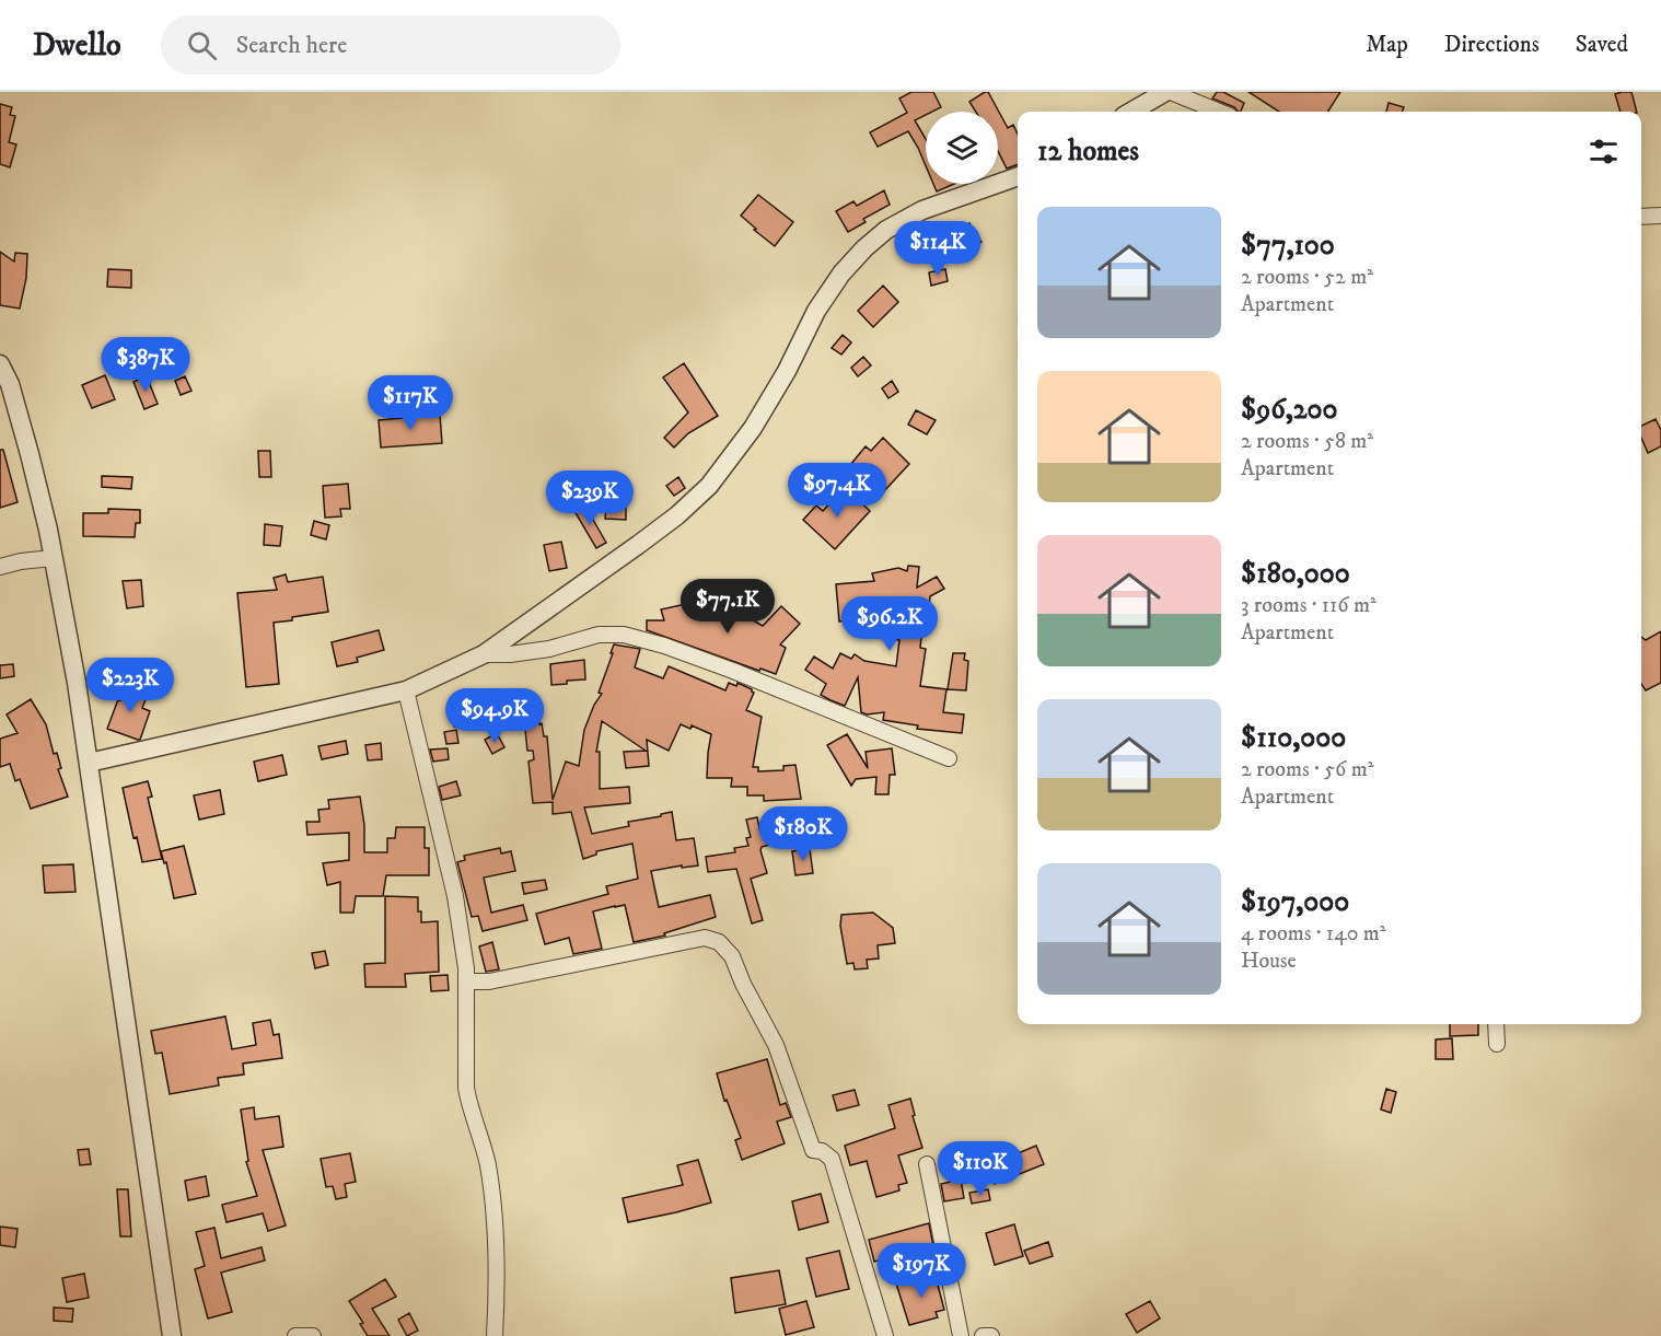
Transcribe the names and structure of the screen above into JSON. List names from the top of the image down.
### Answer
{
  "page": {
    "header": "Dwello",
    "search": "Search here",
    "nav": ["Map", "Directions", "Saved"],
    "heading": "12 homes",
    "list": [
      {
        "name": "$77,100",
        "note": "2 rooms · 52 m² · Apartment"
      },
      {
        "name": "$96,200",
        "note": "2 rooms · 58 m² · Apartment"
      },
      {
        "name": "$180,000",
        "note": "3 rooms · 116 m² · Apartment"
      },
      {
        "name": "$110,000",
        "note": "2 rooms · 56 m² · Apartment"
      },
      {
        "name": "$197,000",
        "note": "4 rooms · 140 m² · House"
      }
    ],
    "price": [
      "$114K",
      "$387K",
      "$117K",
      "$97.4K",
      "$239K",
      "$77.1K",
      "$96.2K",
      "$223K",
      "$94.9K",
      "$180K",
      "$110K",
      "$197K"
    ]
  }
}
